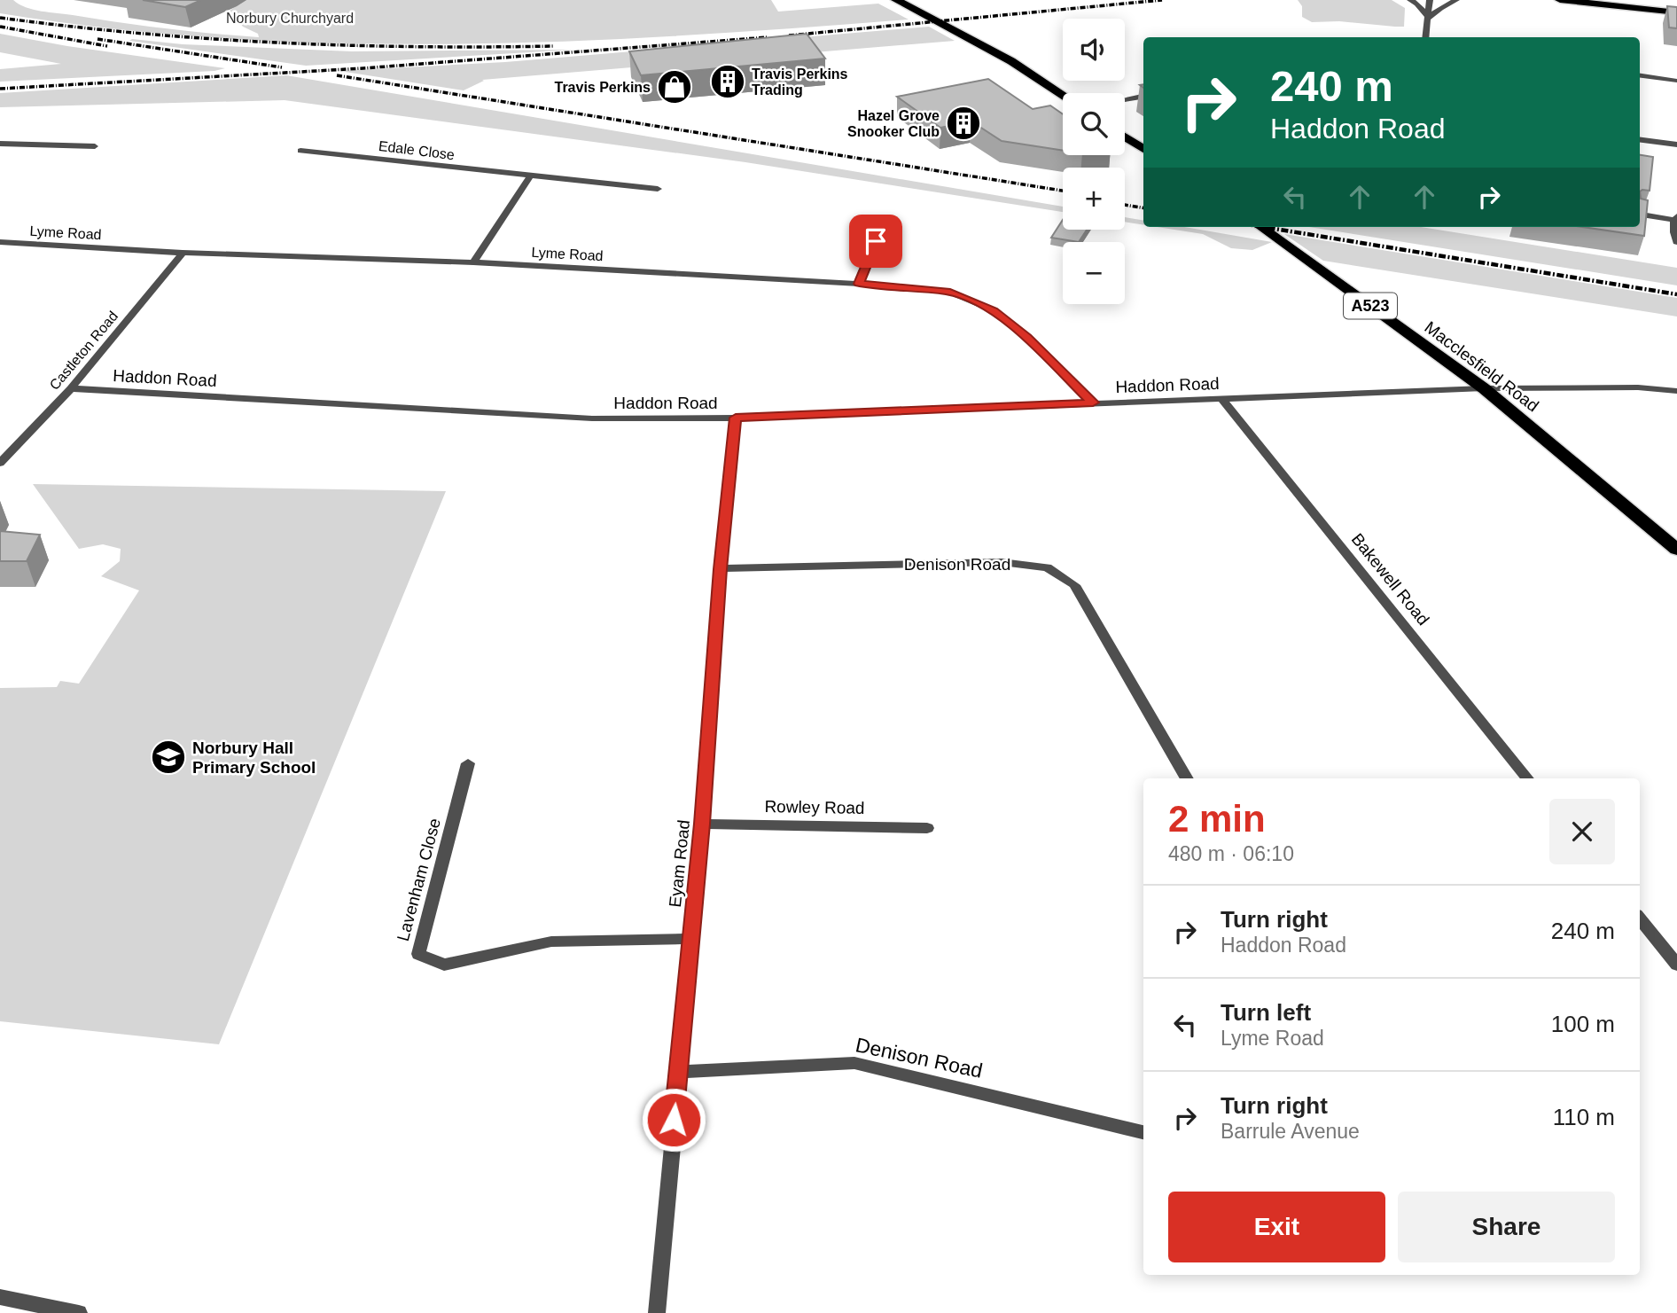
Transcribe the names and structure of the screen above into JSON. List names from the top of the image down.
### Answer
{
  "streets": {
    "highway": ["A523", "Macclesfield Road"],
    "street": [
      "Edale Close",
      "Lyme Road",
      "Castleton Road",
      "Haddon Road",
      "Denison Road",
      "Bakewell Road",
      "Rowley Road",
      "Eyam Road",
      "Lavenham Close"
    ]
  },
  "crossings": [
    ["Lyme Road", "Castleton Road"],
    ["Lyme Road", "Haddon Road"],
    ["Castleton Road", "Haddon Road"],
    ["Macclesfield Road", "Haddon Road"],
    ["Haddon Road", "Bakewell Road"],
    ["Haddon Road", "Eyam Road"],
    ["Denison Road", "Eyam Road"],
    ["Rowley Road", "Eyam Road"],
    ["Eyam Road", "Lavenham Close"]
  ],
  "parks": ["Norbury Churchyard"],
  "places": {
    "building": ["Travis Perkins Trading", "Hazel Grove Snooker Club"],
    "shop": ["Travis Perkins"],
    "school or university": ["Norbury Hall Primary School"]
  },
  "page": {
    "map_buttons": ["+", "−"],
    "turn": ["240 m", "Haddon Road"],
    "heading": ["2 min", "480 m · 06:10"],
    "list": [
      {
        "name": "Turn right",
        "note": "Haddon Road",
        "value": "240 m"
      },
      {
        "name": "Turn left",
        "note": "Lyme Road",
        "value": "100 m"
      },
      {
        "name": "Turn right",
        "note": "Barrule Avenue",
        "value": "110 m"
      }
    ],
    "buttons": ["Exit", "Share"]
  }
}
